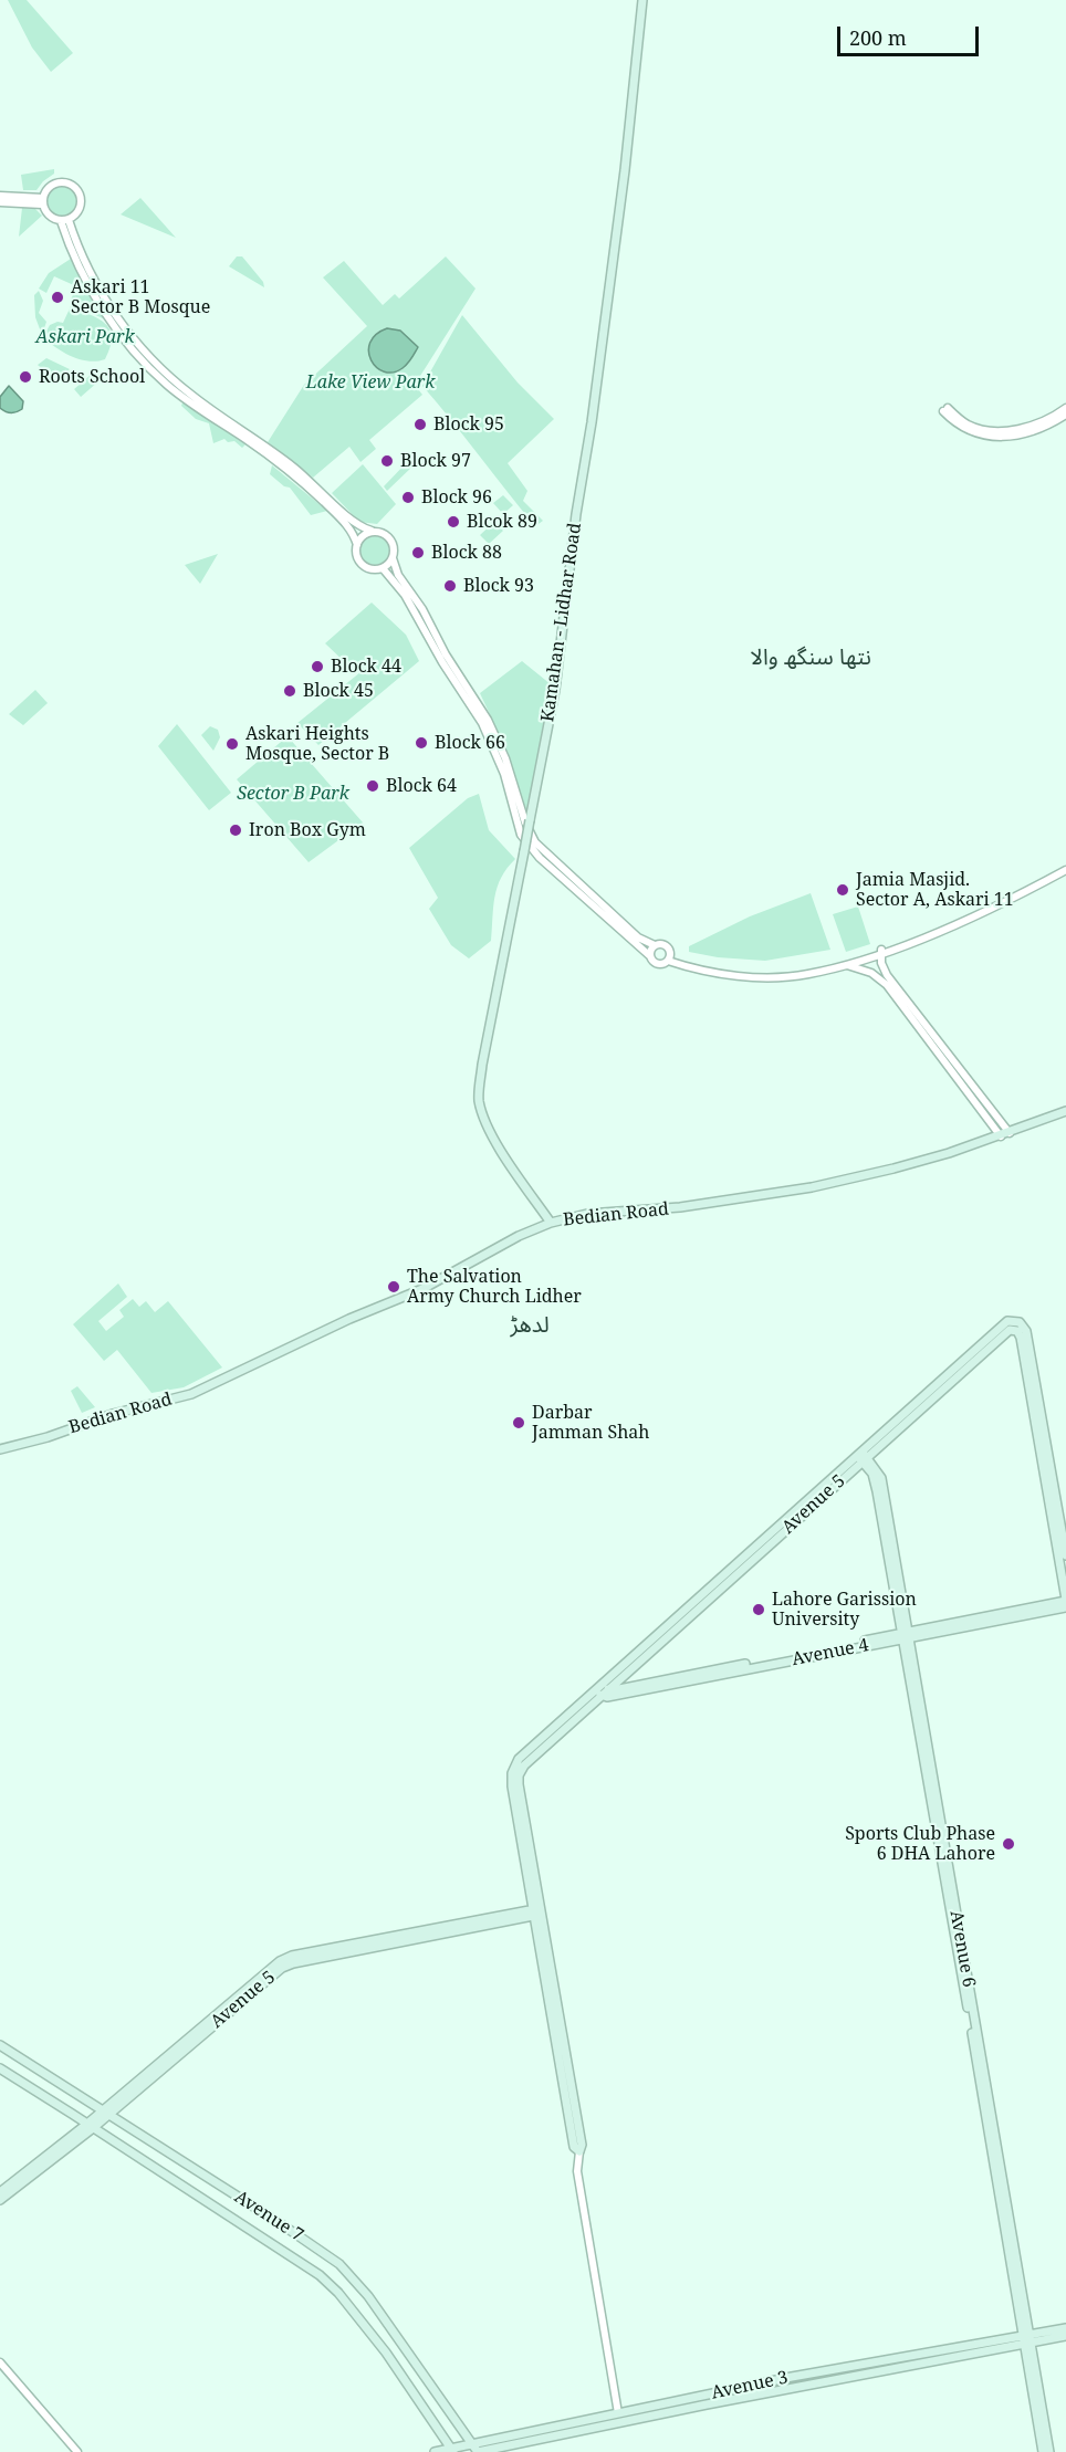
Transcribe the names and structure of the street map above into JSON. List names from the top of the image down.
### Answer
{
  "streets": {
    "main road": [
      "Kamahan - Lidhar Road",
      "Bedian Road",
      "Avenue 5",
      "Avenue 4",
      "Avenue 6",
      "Avenue 7",
      "Avenue 3"
    ]
  },
  "crossings": [
    ["Kamahan - Lidhar Road", "Bedian Road"],
    ["Avenue 5", "Avenue 4"],
    ["Avenue 5", "Avenue 6"],
    ["Avenue 5", "Avenue 7"],
    ["Avenue 4", "Avenue 6"],
    ["Avenue 6", "Avenue 3"],
    ["Avenue 7", "Avenue 3"]
  ],
  "districts": ["نتھا سنگھ والا", "لدھڑ"],
  "parks": ["Askari Park", "Lake View Park", "Sector B Park"],
  "places": [
    "Askari 11 Sector B Mosque",
    "Roots School",
    "Block 95",
    "Block 97",
    "Block 96",
    "Blcok 89",
    "Block 88",
    "Block 93",
    "Block 44",
    "Block 45",
    "Block 66",
    "Askari Heights Mosque, Sector B",
    "Block 64",
    "Iron Box Gym",
    "Jamia Masjid. Sector A, Askari 11",
    "The Salvation Army Church Lidher",
    "Darbar Jamman Shah",
    "Lahore Garission University",
    "Sports Club Phase 6 DHA Lahore"
  ],
  "scale_bar": "200 m"
}
